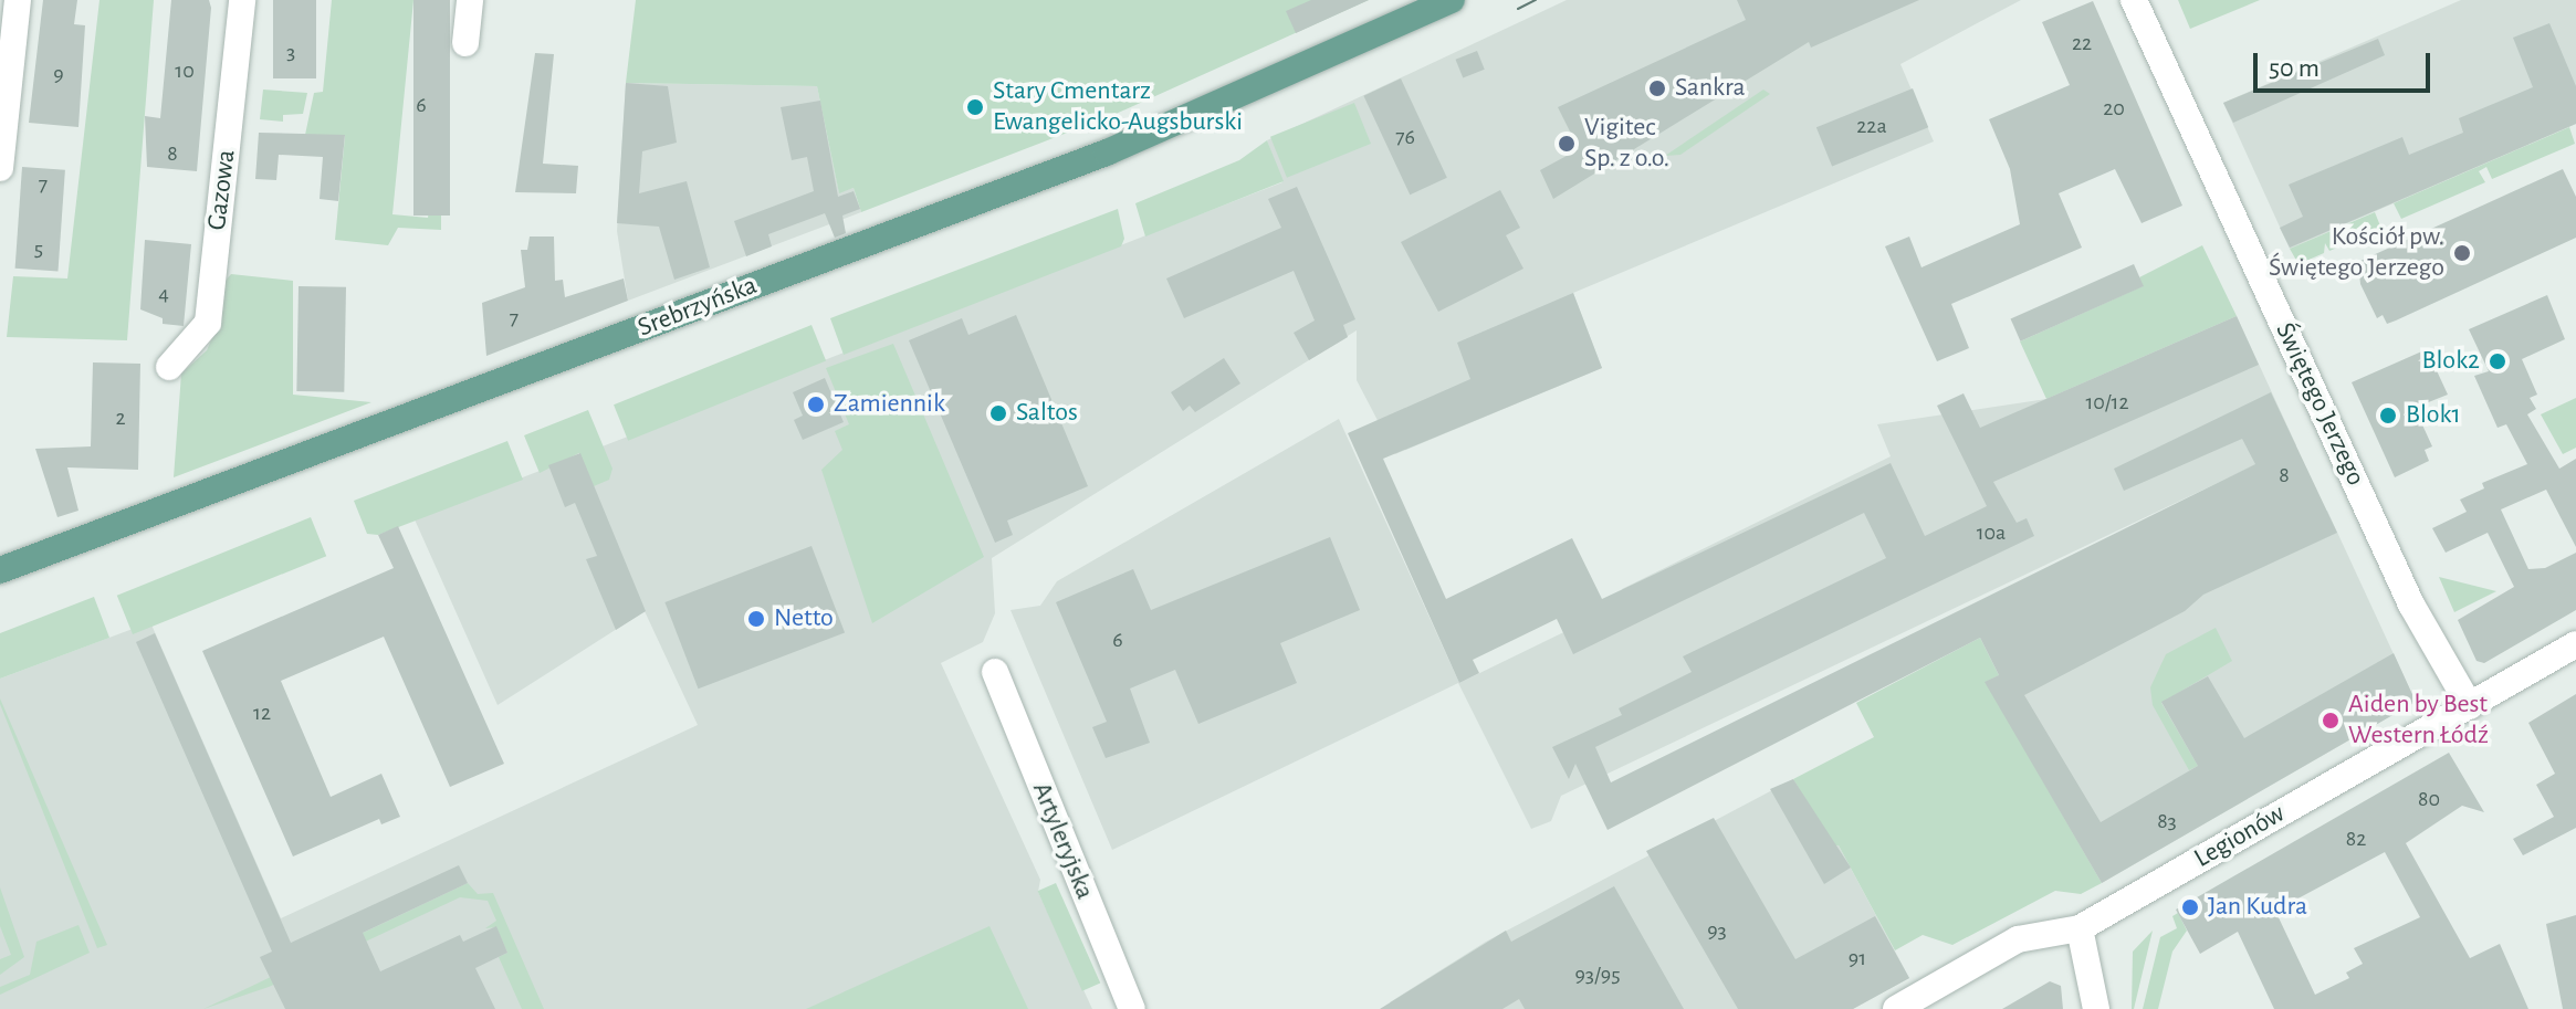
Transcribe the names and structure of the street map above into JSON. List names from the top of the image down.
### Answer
{
  "streets": {
    "main road": ["Srebrzyńska"],
    "street": [
      "Gazowa",
      "Świętego Jerzego",
      "Legionów",
      "Artyleryjska"
    ]
  },
  "crossings": [
    ["Świętego Jerzego", "Legionów"]
  ],
  "places": [
    "Sankra",
    "Stary Cmentarz Ewangelicko-Augsburski",
    "Vigitec Sp. z o.o.",
    "Kościół pw. Świętego Jerzego",
    "Blok2",
    "Zamiennik",
    "Saltos",
    "Blok1",
    "Netto",
    "Aiden by Best Western Łódź",
    "Jan Kudra"
  ],
  "house_numbers": [
    "22",
    "3",
    "10",
    "9",
    "6",
    "20",
    "22a",
    "76",
    "8",
    "7",
    "5",
    "4",
    "7",
    "10/12",
    "2",
    "8",
    "10a",
    "6",
    "12",
    "80",
    "83",
    "82",
    "93",
    "91",
    "93/95"
  ],
  "scale_bar": "50 m"
}
